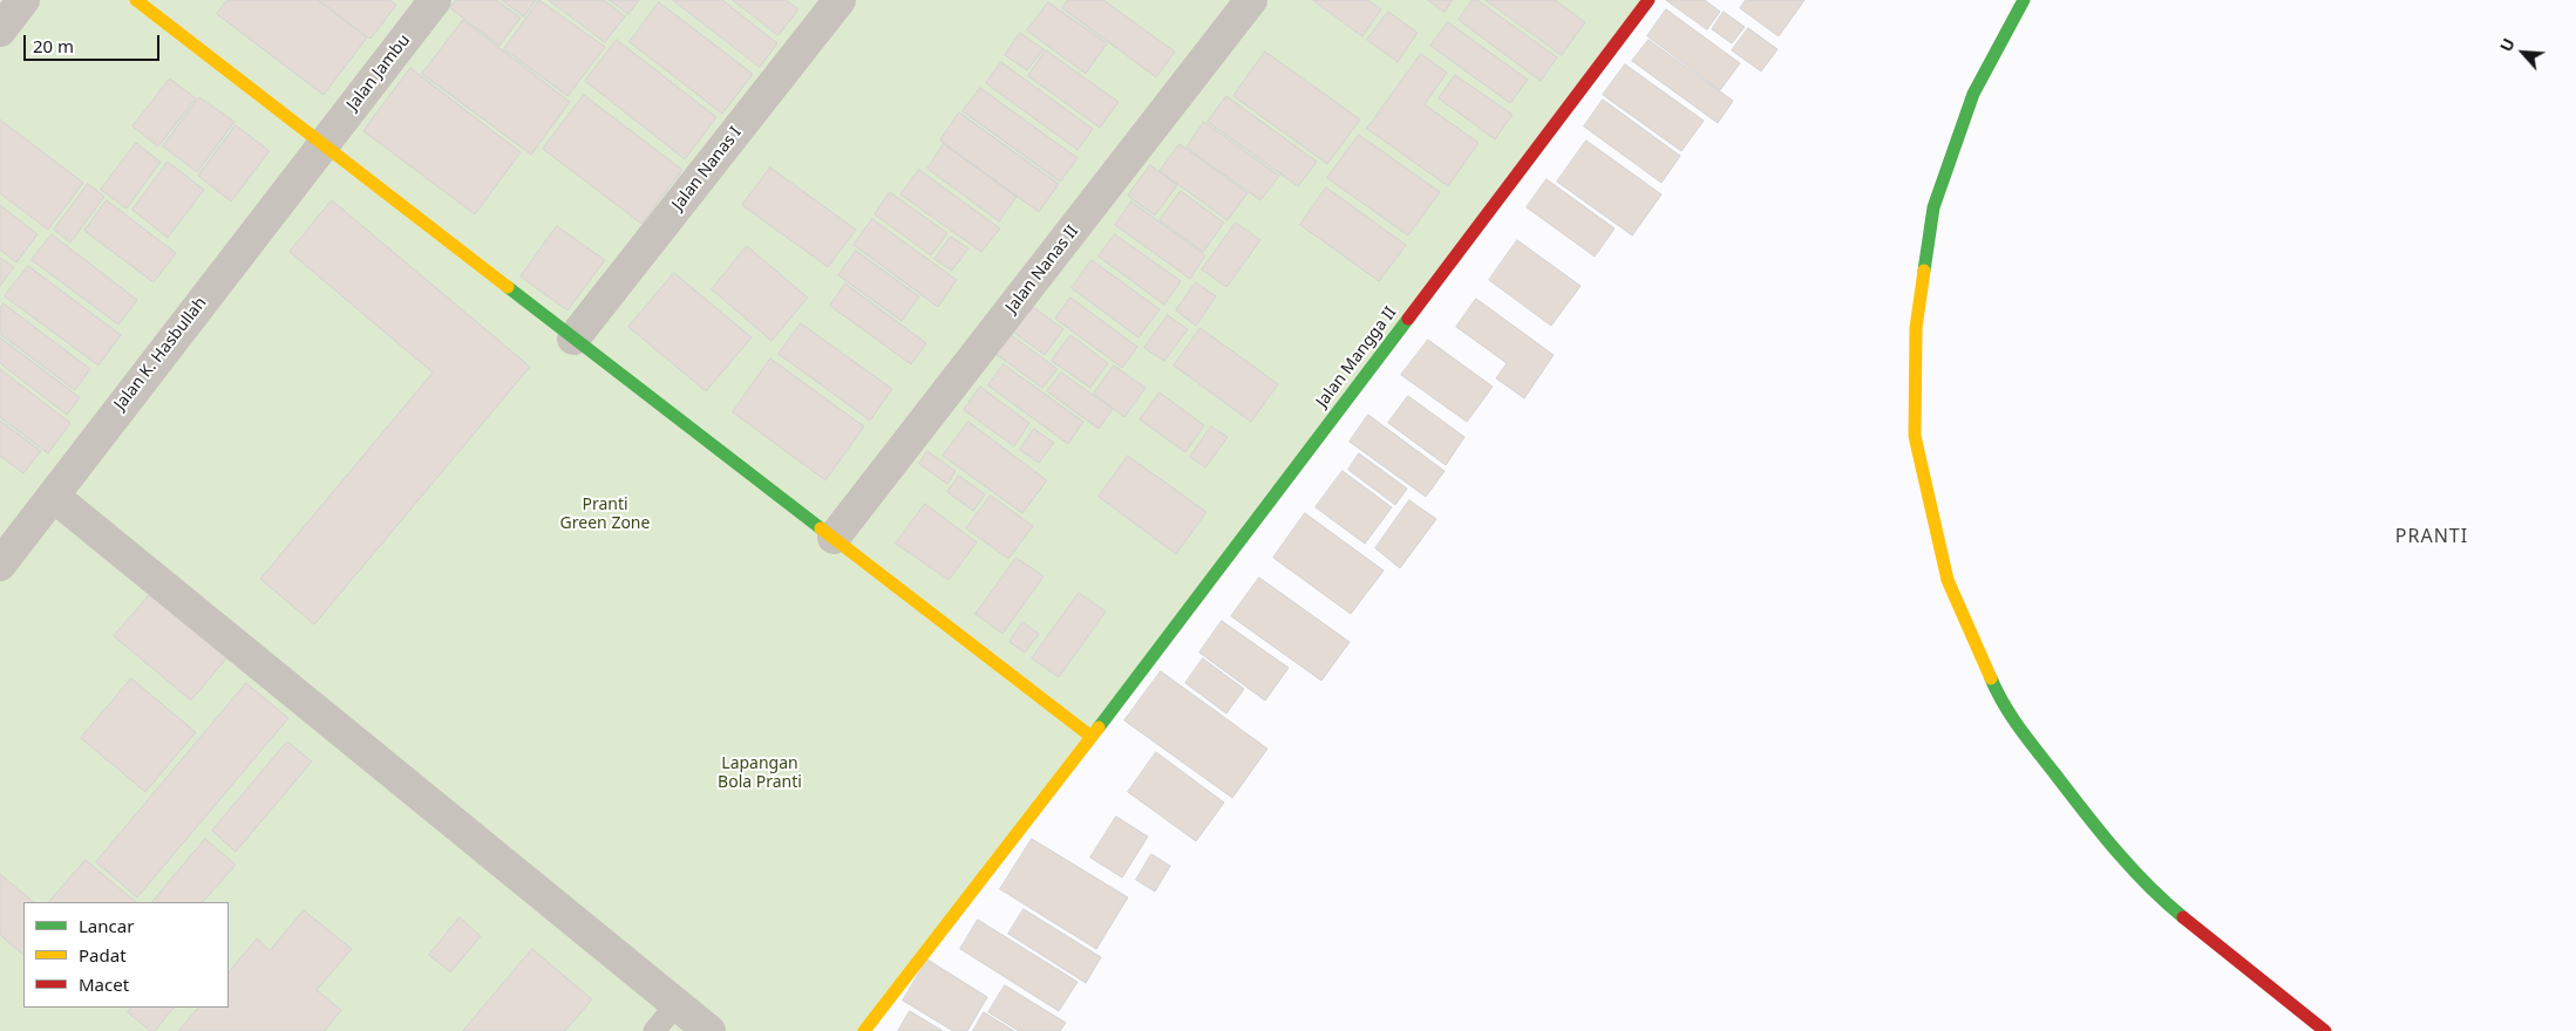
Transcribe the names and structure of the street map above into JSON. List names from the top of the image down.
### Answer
{
  "streets": {
    "street": [
      "Jalan Jambu",
      "Jalan Nanas I",
      "Jalan Nanas II",
      "Jalan K. Hasbullah",
      "Jalan Mangga II"
    ]
  },
  "crossings": [
    ["Jalan Jambu", "Jalan K. Hasbullah"]
  ],
  "districts": ["PRANTI"],
  "parks": ["Pranti Green Zone", "Lapangan Bola Pranti"],
  "legend": ["Lancar", "Padat", "Macet"],
  "scale_bar": "20 m",
  "north": "top left"
}
